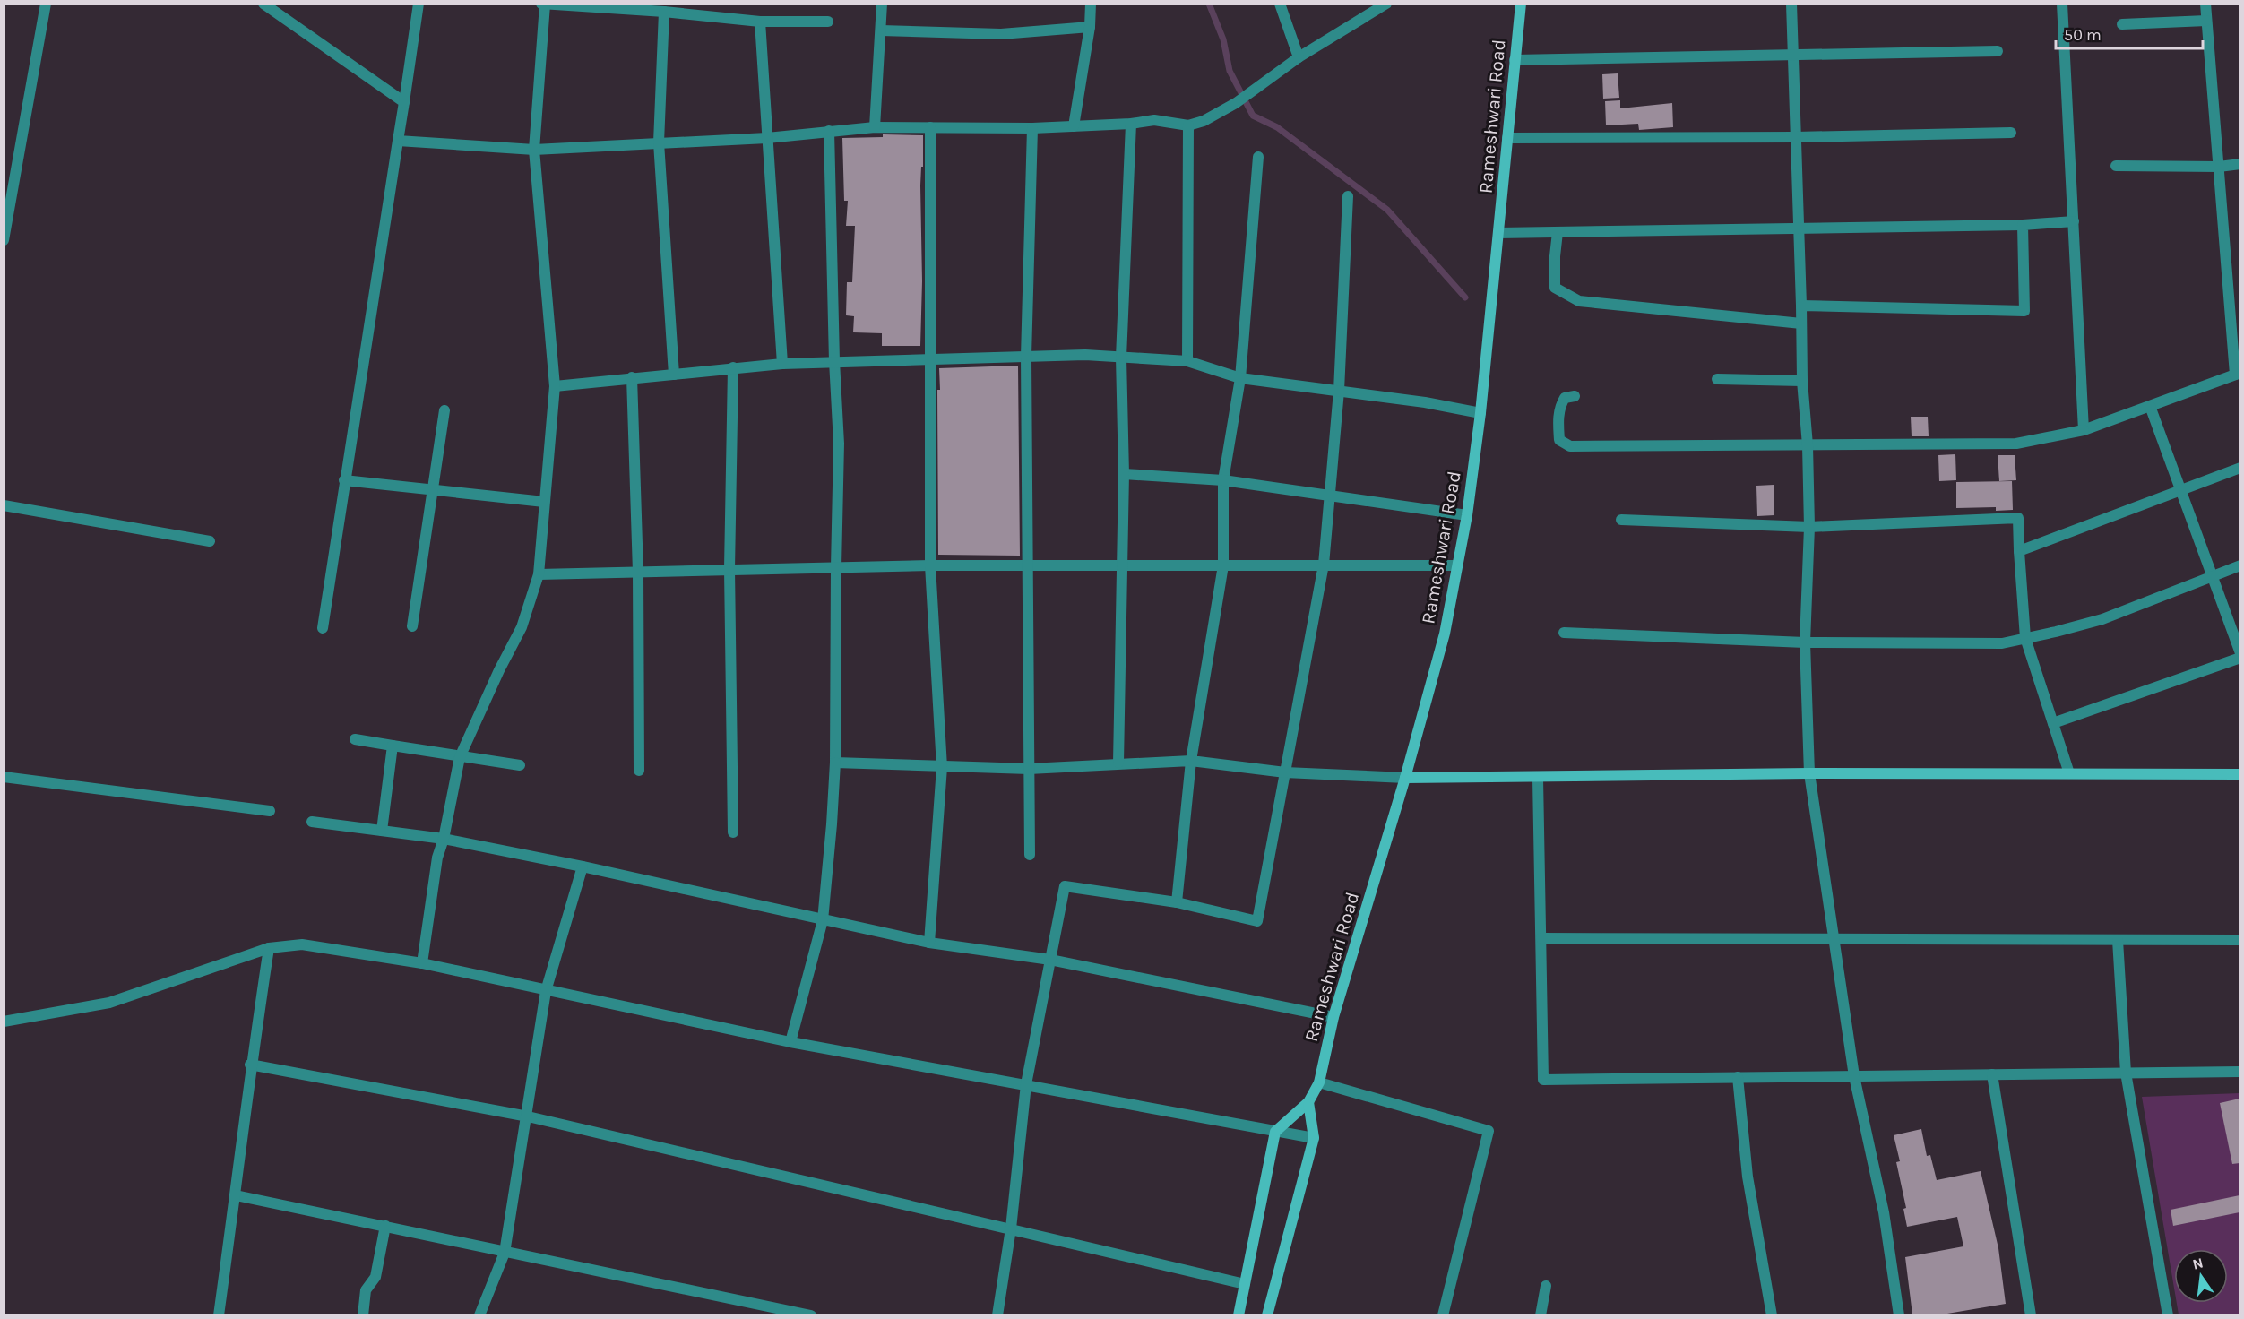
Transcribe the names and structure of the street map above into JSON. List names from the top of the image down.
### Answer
{
  "streets": {
    "main road": ["Rameshwari Road"]
  },
  "scale_bar": "50 m",
  "north": "top"
}
